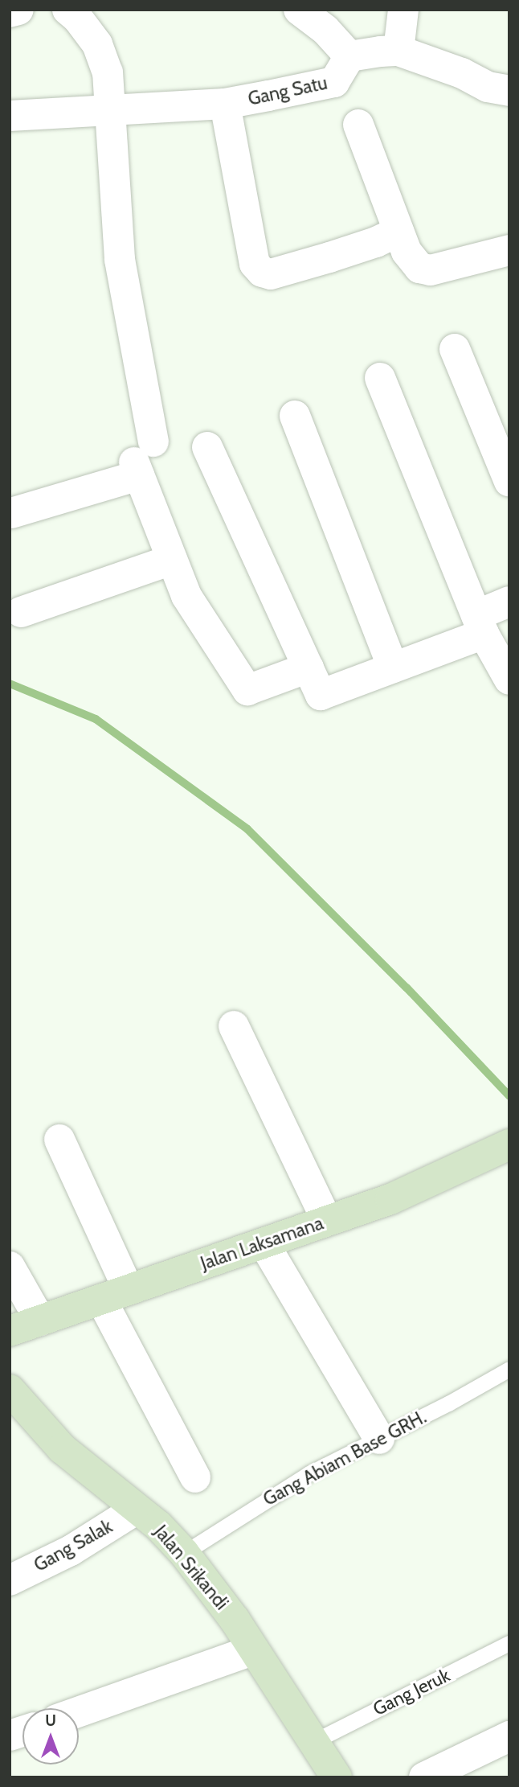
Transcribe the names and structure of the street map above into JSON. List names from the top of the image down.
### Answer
{
  "streets": {
    "street": [
      "Gang Satu",
      "Jalan Laksamana",
      "Gang Salak",
      "Jalan Srikandi"
    ],
    "lane": ["Gang Abiam Base GRH.", "Gang Jeruk"]
  },
  "crossings": [
    ["Gang Abiam Base GRH.", "Jalan Srikandi"],
    ["Gang Salak", "Jalan Srikandi"],
    ["Jalan Srikandi", "Gang Jeruk"]
  ],
  "north": "top"
}
